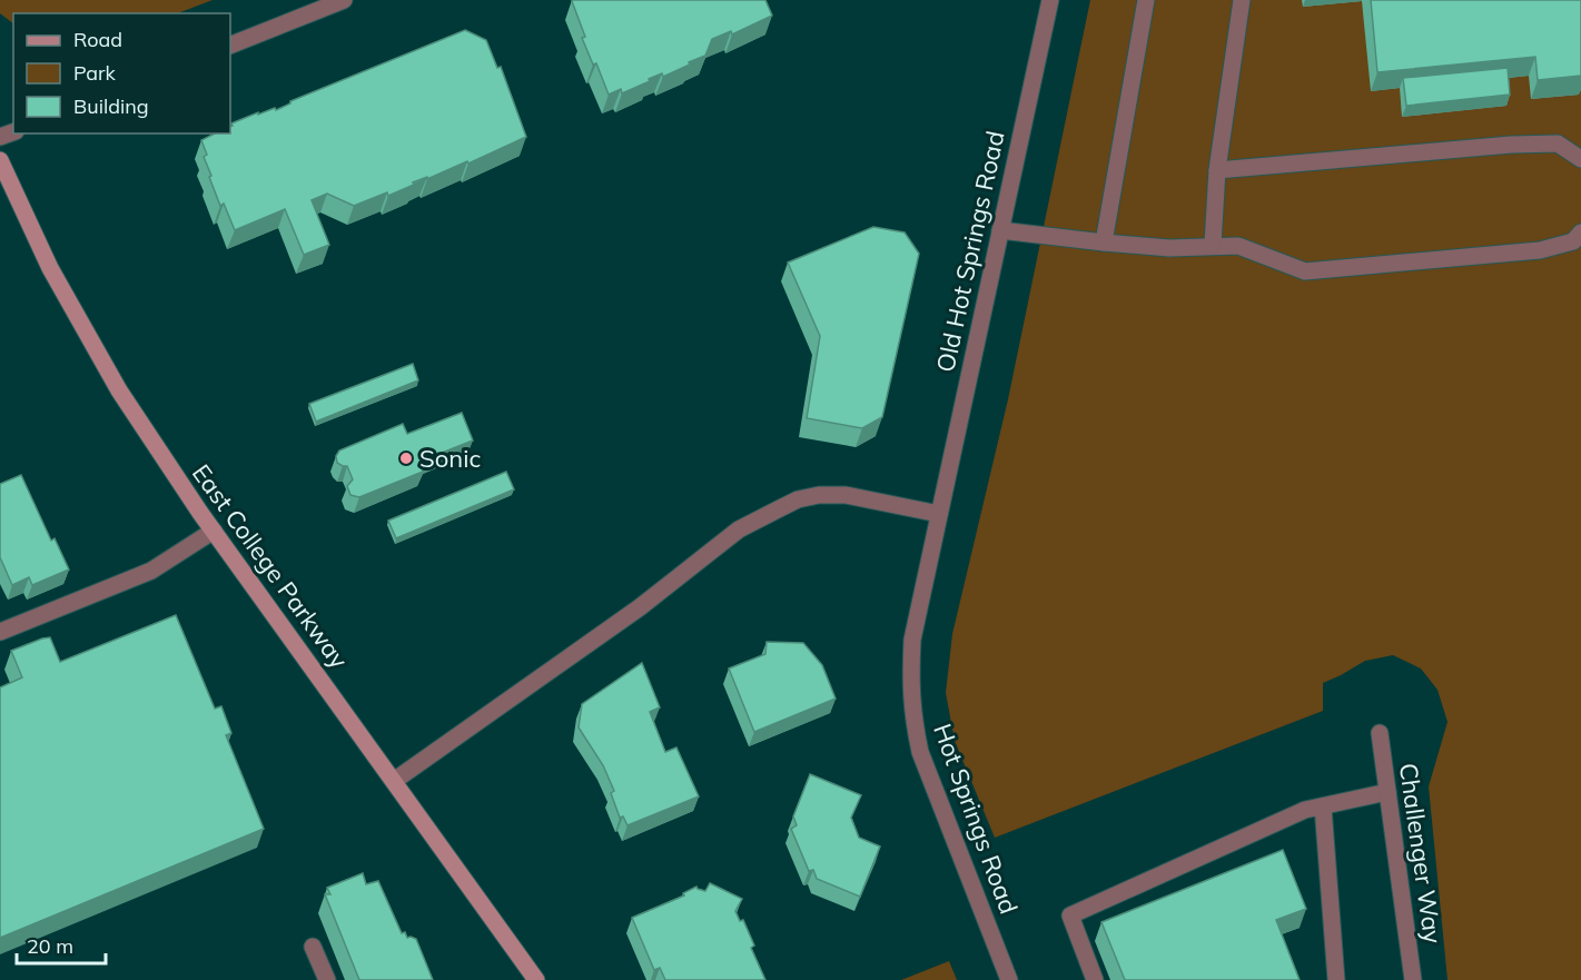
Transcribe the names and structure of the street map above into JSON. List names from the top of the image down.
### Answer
{
  "streets": {
    "main road": ["East College Parkway"],
    "street": ["Old Hot Springs Road", "Hot Springs Road", "Challenger Way"]
  },
  "crossings": [
    ["Old Hot Springs Road", "Hot Springs Road"]
  ],
  "places": ["Sonic"],
  "legend": ["Road", "Park", "Building"],
  "scale_bar": "20 m"
}
